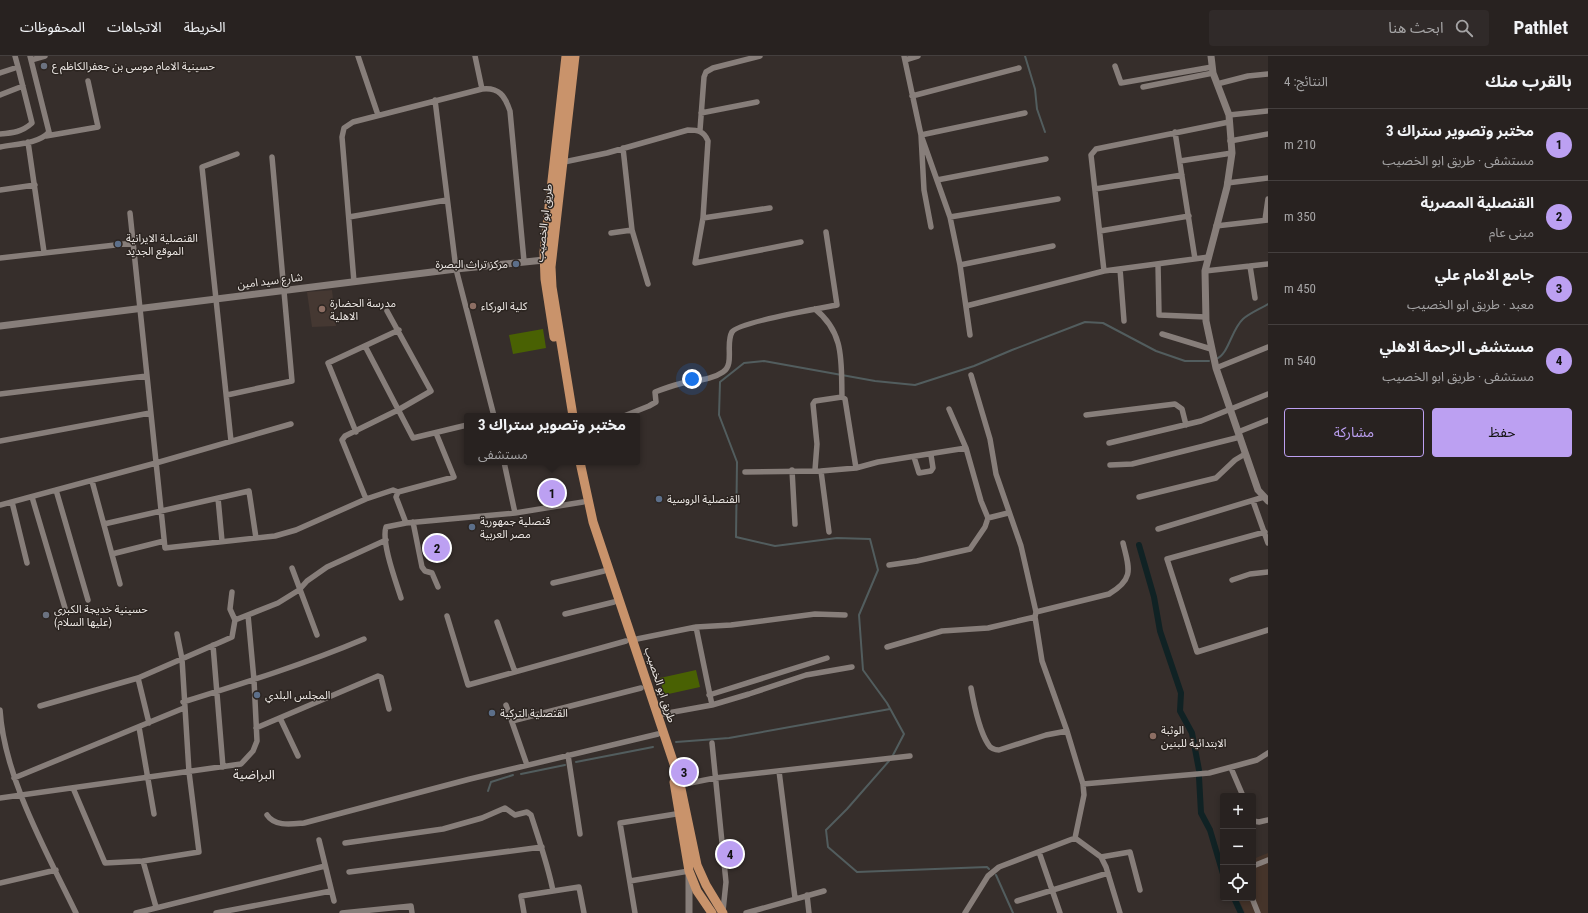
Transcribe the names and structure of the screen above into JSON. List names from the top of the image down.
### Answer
{
  "streets": {
    "main road": ["طريق ابو الخصيب"],
    "street": ["شارع سيد امين"]
  },
  "crossings": [
    ["طريق ابو الخصيب", "شارع سيد امين"]
  ],
  "districts": ["البراضية"],
  "places": [
    "حسينية الامام موسى بن جعفرالكاظم ع",
    "القنصلية الايرانية الموقع الجديد",
    "مركز تراث البصرة",
    "كلية الوركاء",
    "مدرسة الحضارة الاهلية",
    "القنصلية الروسية",
    "قنصلية جمهورية مصر العربية",
    "حسينية خديجة الكبرى (عليها السلام)",
    "المجلس البلدي",
    "القنصلية التركية",
    "الوثبة الابتدائية للبنين"
  ],
  "page": {
    "header": "Pathlet",
    "search": "ابحث هنا",
    "nav": ["الخريطة", "الاتجاهات", "المحفوظات"],
    "heading": ["بالقرب منك", "النتائج: 4"],
    "list": [
      {
        "mark": "1",
        "name": "مختبر وتصوير ستراك 3",
        "note": "مستشفى · طريق ابو الخصيب",
        "value": "210 m"
      },
      {
        "mark": "2",
        "name": "القنصلية المصرية",
        "note": "مبنى عام",
        "value": "350 m"
      },
      {
        "mark": "3",
        "name": "جامع الامام علي",
        "note": "معبد · طريق ابو الخصيب",
        "value": "450 m"
      },
      {
        "mark": "4",
        "name": "مستشفى الرحمة الاهلي",
        "note": "مستشفى · طريق ابو الخصيب",
        "value": "540 m"
      }
    ],
    "buttons": ["حفظ", "مشاركة"],
    "popup": ["مختبر وتصوير ستراك 3", "مستشفى"],
    "pins": [
      "1",
      "2",
      "3",
      "4"
    ],
    "map_buttons": ["+", "−"]
  }
}
